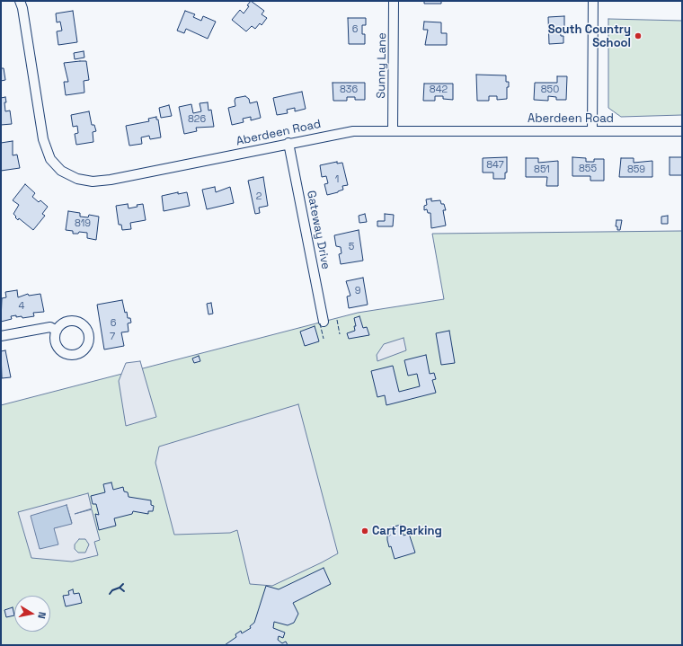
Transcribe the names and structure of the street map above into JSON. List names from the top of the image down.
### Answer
{
  "streets": {
    "street": ["Sunny Lane", "Aberdeen Road", "Gateway Drive"]
  },
  "crossings": [
    ["Sunny Lane", "Aberdeen Road"],
    ["Aberdeen Road", "Gateway Drive"]
  ],
  "places": ["South Country School", "Cart Parking"],
  "house_numbers": [
    "6",
    "836",
    "842",
    "850",
    "826",
    "847",
    "855",
    "851",
    "859",
    "1",
    "2",
    "819",
    "5",
    "9",
    "4",
    "6",
    "7"
  ],
  "north": "right"
}
